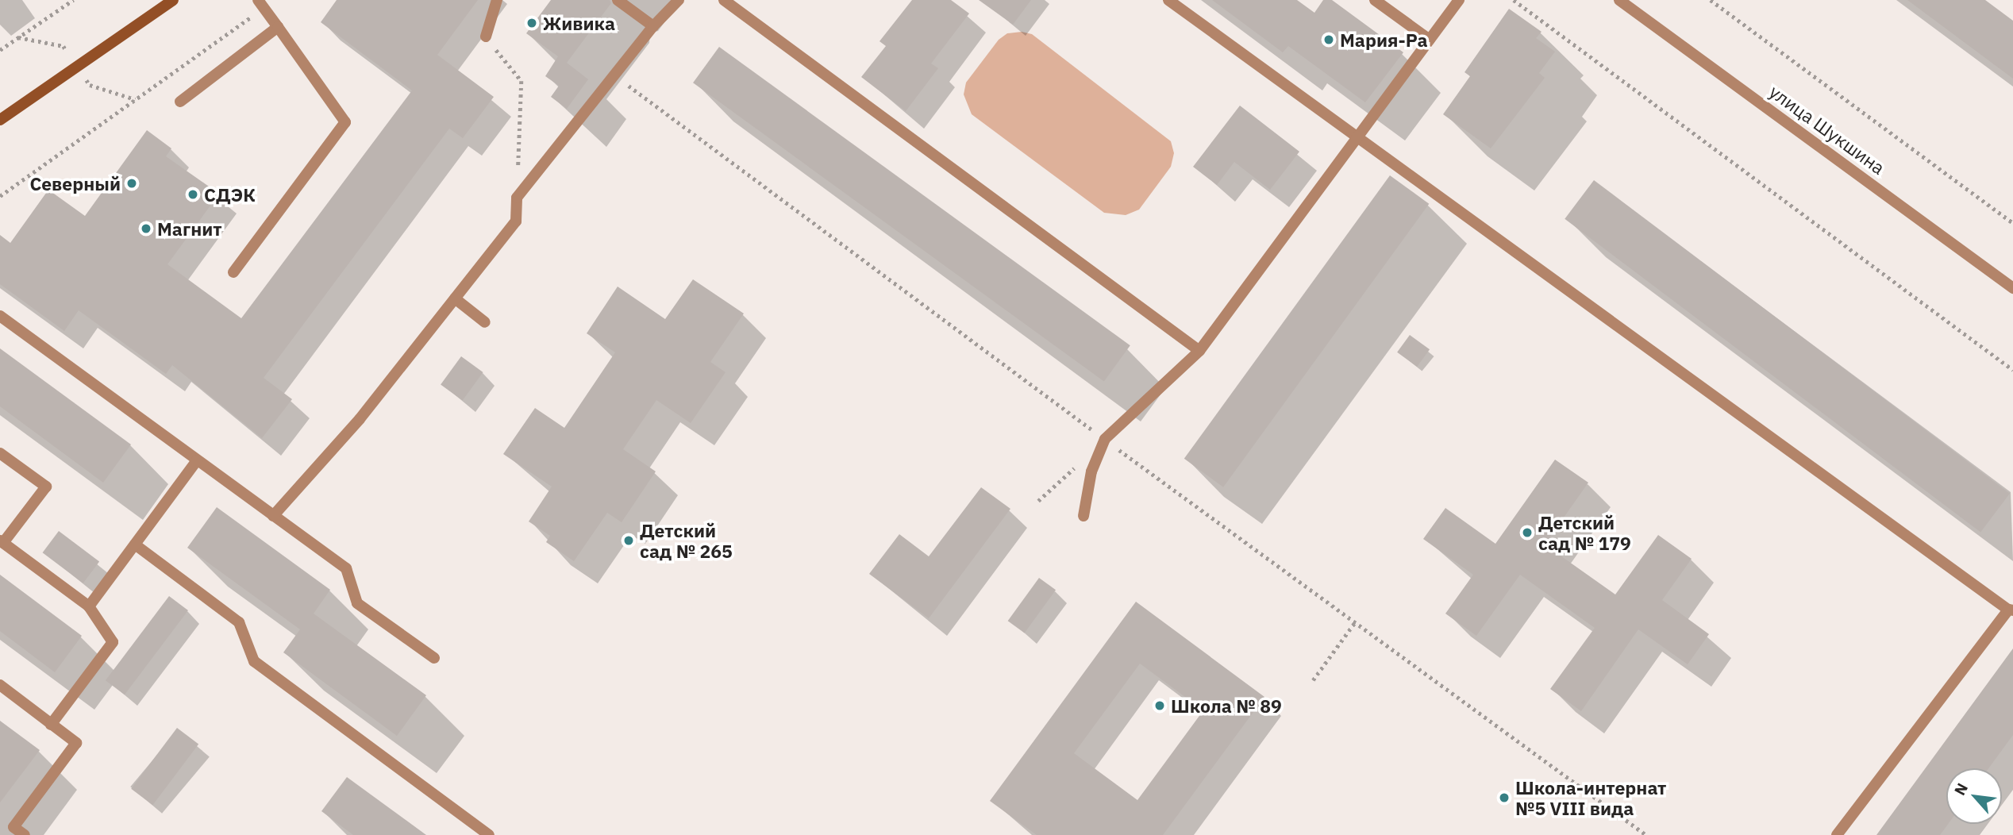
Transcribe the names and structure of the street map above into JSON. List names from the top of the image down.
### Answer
{
  "streets": {
    "street": ["улица Шукшина"]
  },
  "places": [
    "Живика",
    "Мария-Ра",
    "Северный",
    "СДЭК",
    "Магнит",
    "Детский сад № 179",
    "Детский сад № 265",
    "Школа № 89",
    "Школа-интернат №5 VIII вида"
  ],
  "north": "top left"
}
